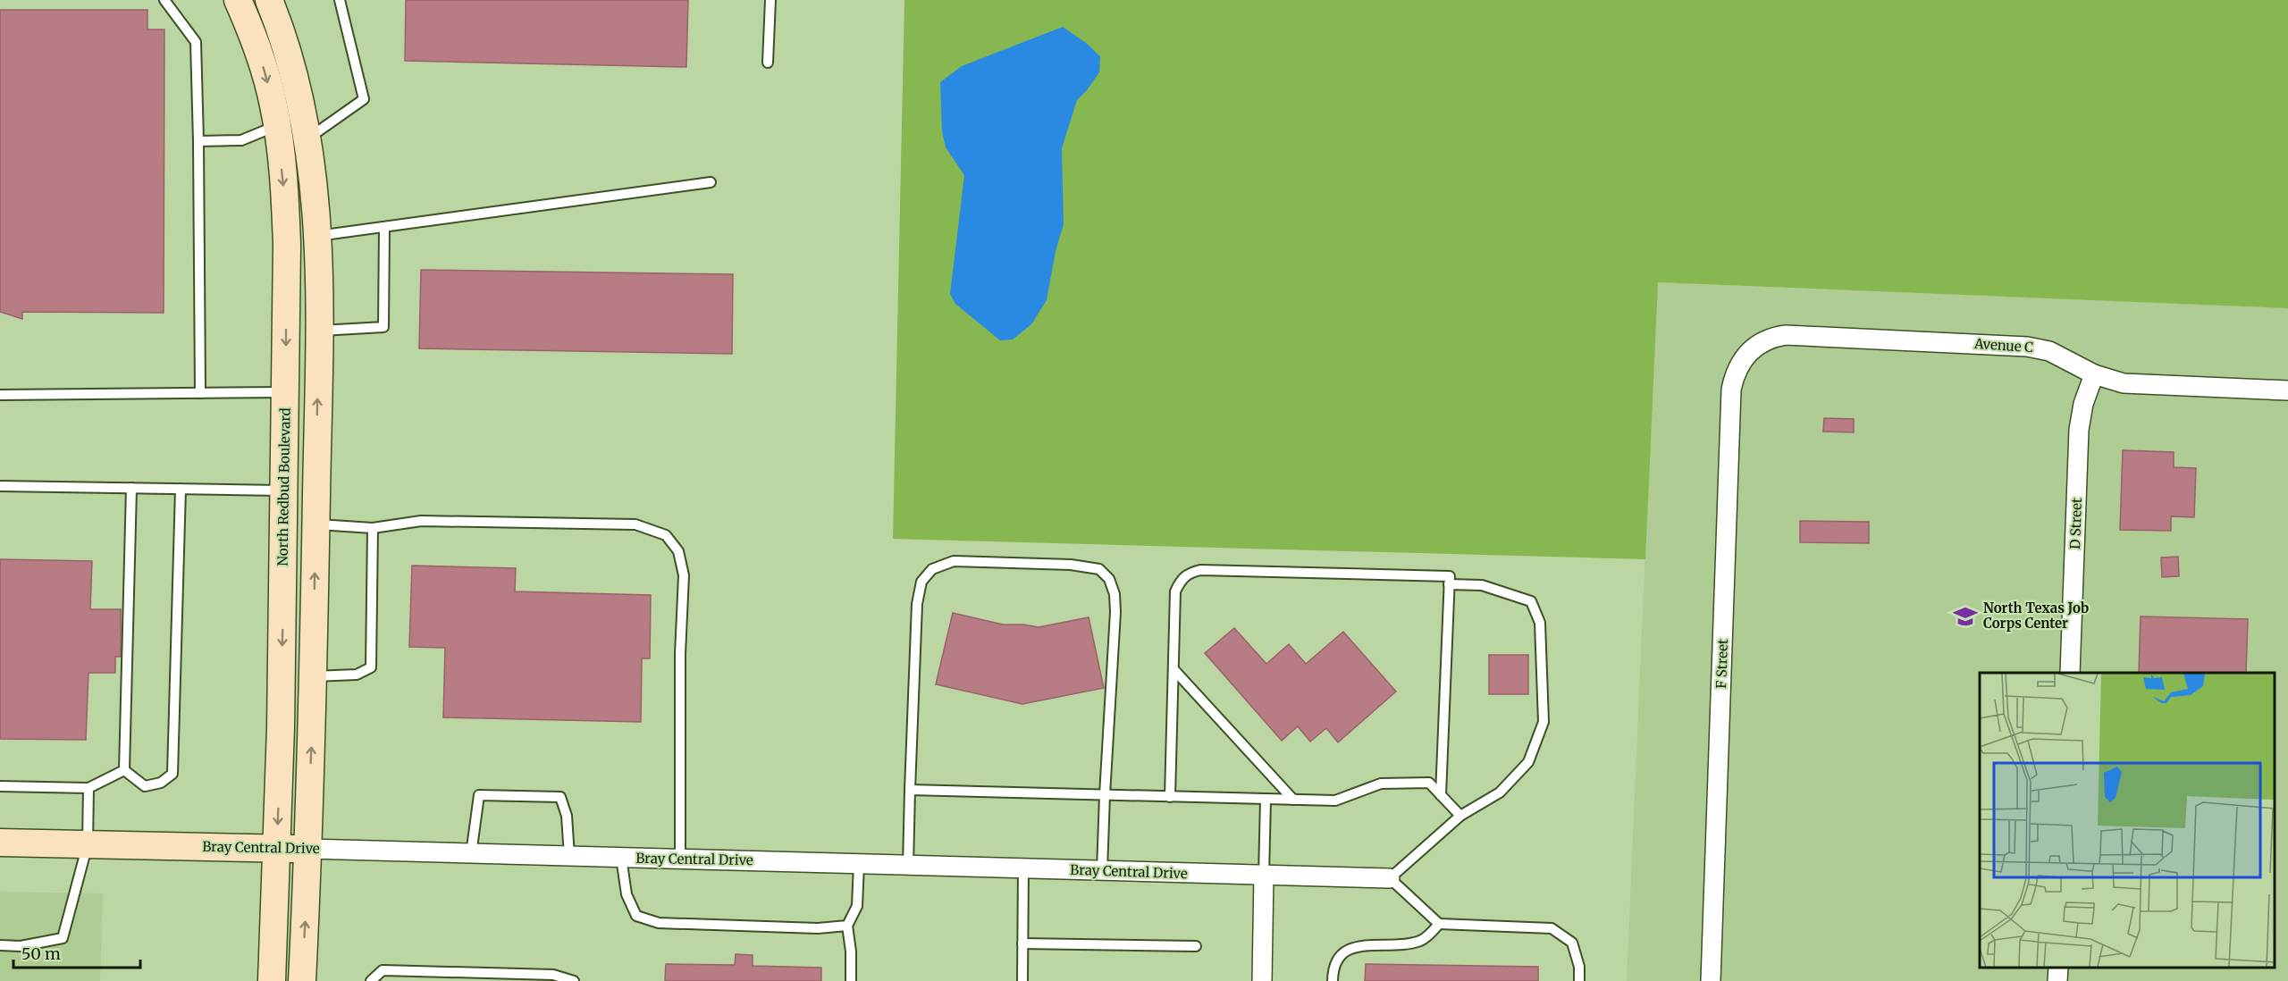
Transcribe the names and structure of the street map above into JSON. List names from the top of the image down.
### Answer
{
  "streets": {
    "street": [
      "Avenue C",
      "North Redbud Boulevard",
      "D Street",
      "F Street",
      "Bray Central Drive"
    ]
  },
  "crossings": [
    ["Avenue C", "D Street"],
    ["Avenue C", "F Street"],
    ["North Redbud Boulevard", "Bray Central Drive"]
  ],
  "places": {
    "school or university": ["North Texas Job Corps Center"]
  },
  "scale_bar": "50 m"
}
